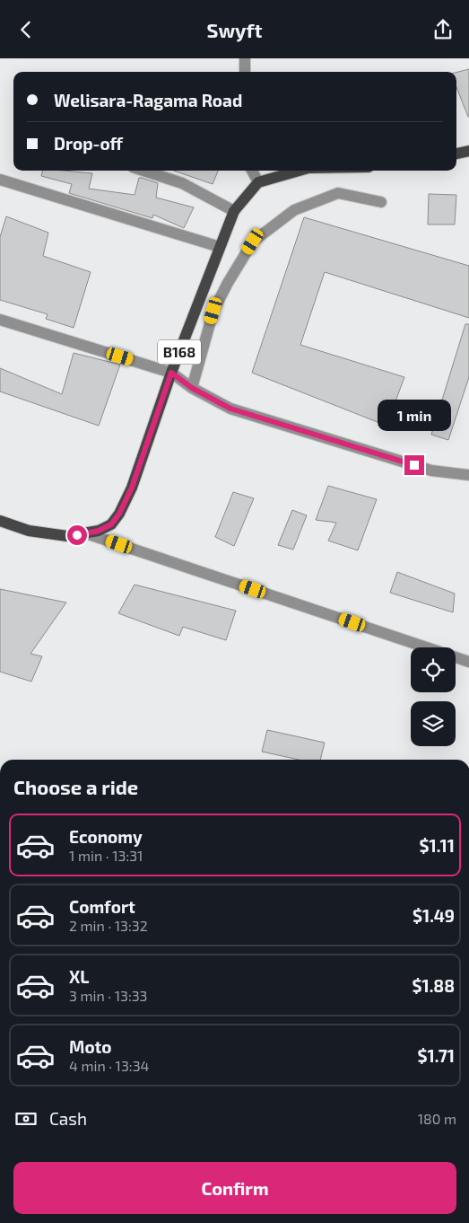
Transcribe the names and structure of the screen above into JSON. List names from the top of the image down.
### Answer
{
  "streets": {
    "main road": ["B168"]
  },
  "page": {
    "header": "Swyft",
    "banner": ["Welisara-Ragama Road", "Drop-off"],
    "bubble": "1 min",
    "heading": "Choose a ride",
    "list": [
      {
        "name": "Economy",
        "note": "1 min · 13:31",
        "value": "$1.11"
      },
      {
        "name": "Comfort",
        "note": "2 min · 13:32",
        "value": "$1.49"
      },
      {
        "name": "XL",
        "note": "3 min · 13:33",
        "value": "$1.88"
      },
      {
        "name": "Moto",
        "note": "4 min · 13:34",
        "value": "$1.71"
      }
    ],
    "pay": ["Cash", "180 m"],
    "buttons": "Confirm"
  }
}
